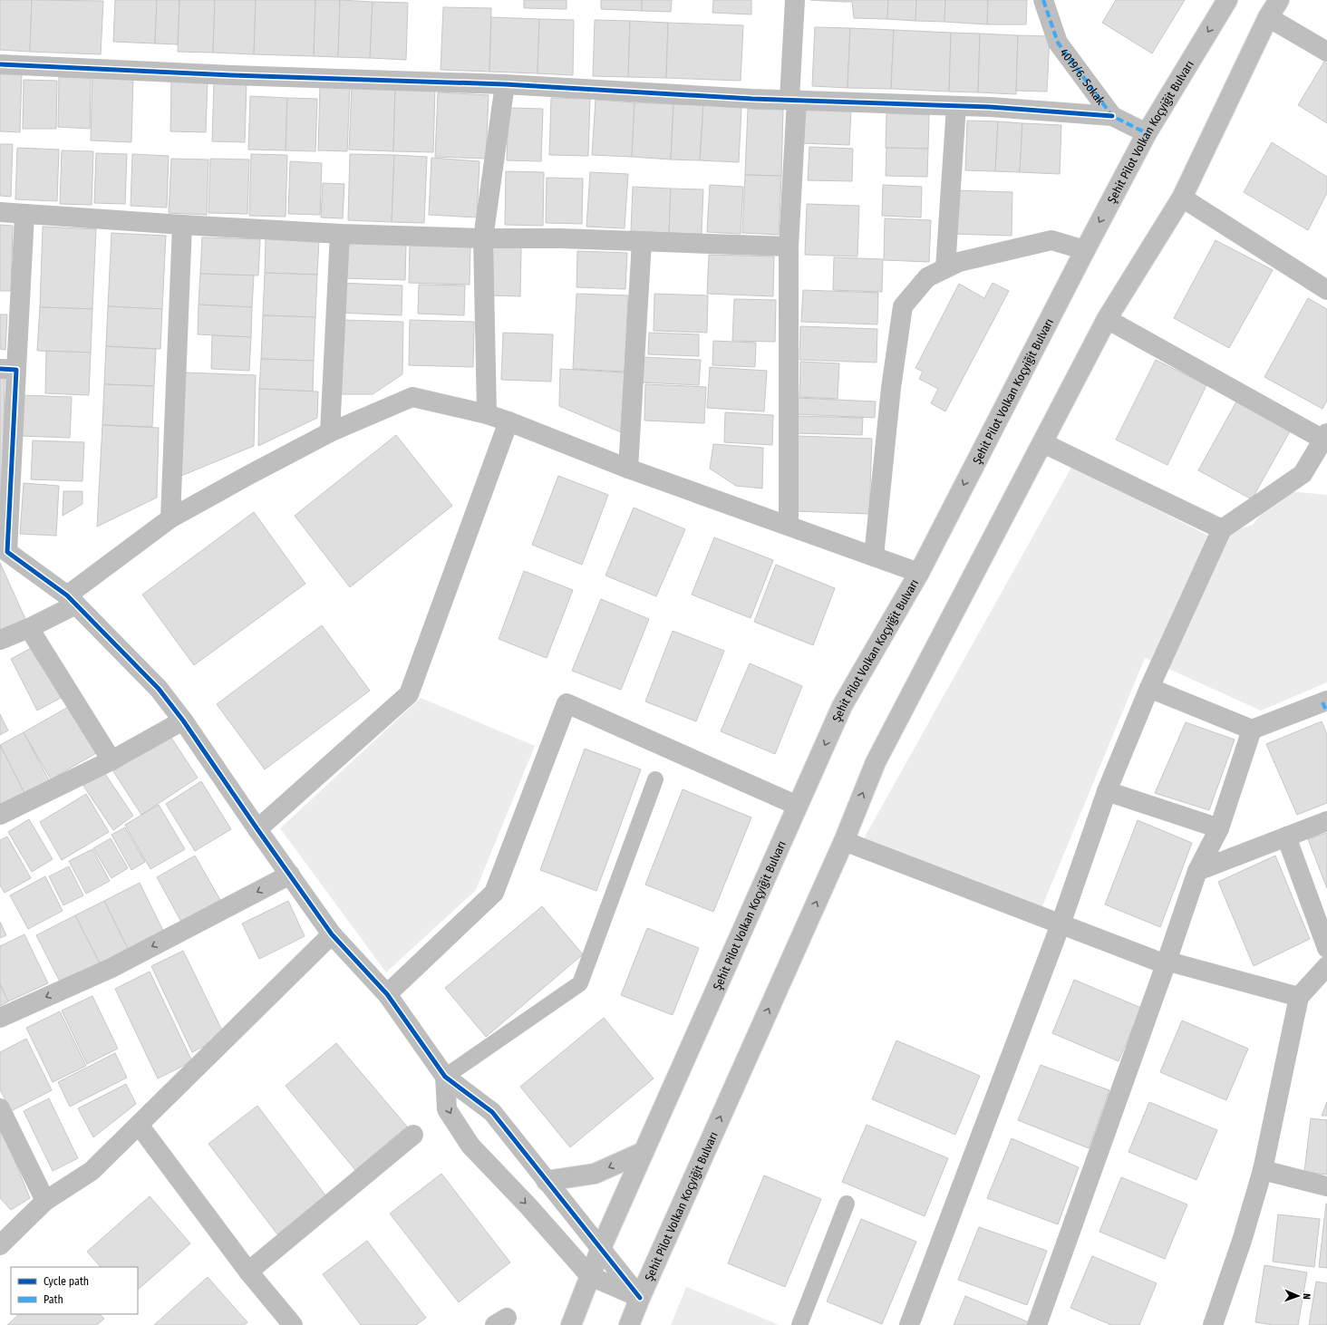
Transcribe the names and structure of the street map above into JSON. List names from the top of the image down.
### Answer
{
  "streets": {
    "street": ["4019/6. Sokak", "Şehit Pilot Volkan Koçyiğit Bulvarı"]
  },
  "crossings": [
    ["4019/6. Sokak", "Şehit Pilot Volkan Koçyiğit Bulvarı"]
  ],
  "legend": ["Cycle path", "Path"],
  "north": "right"
}
